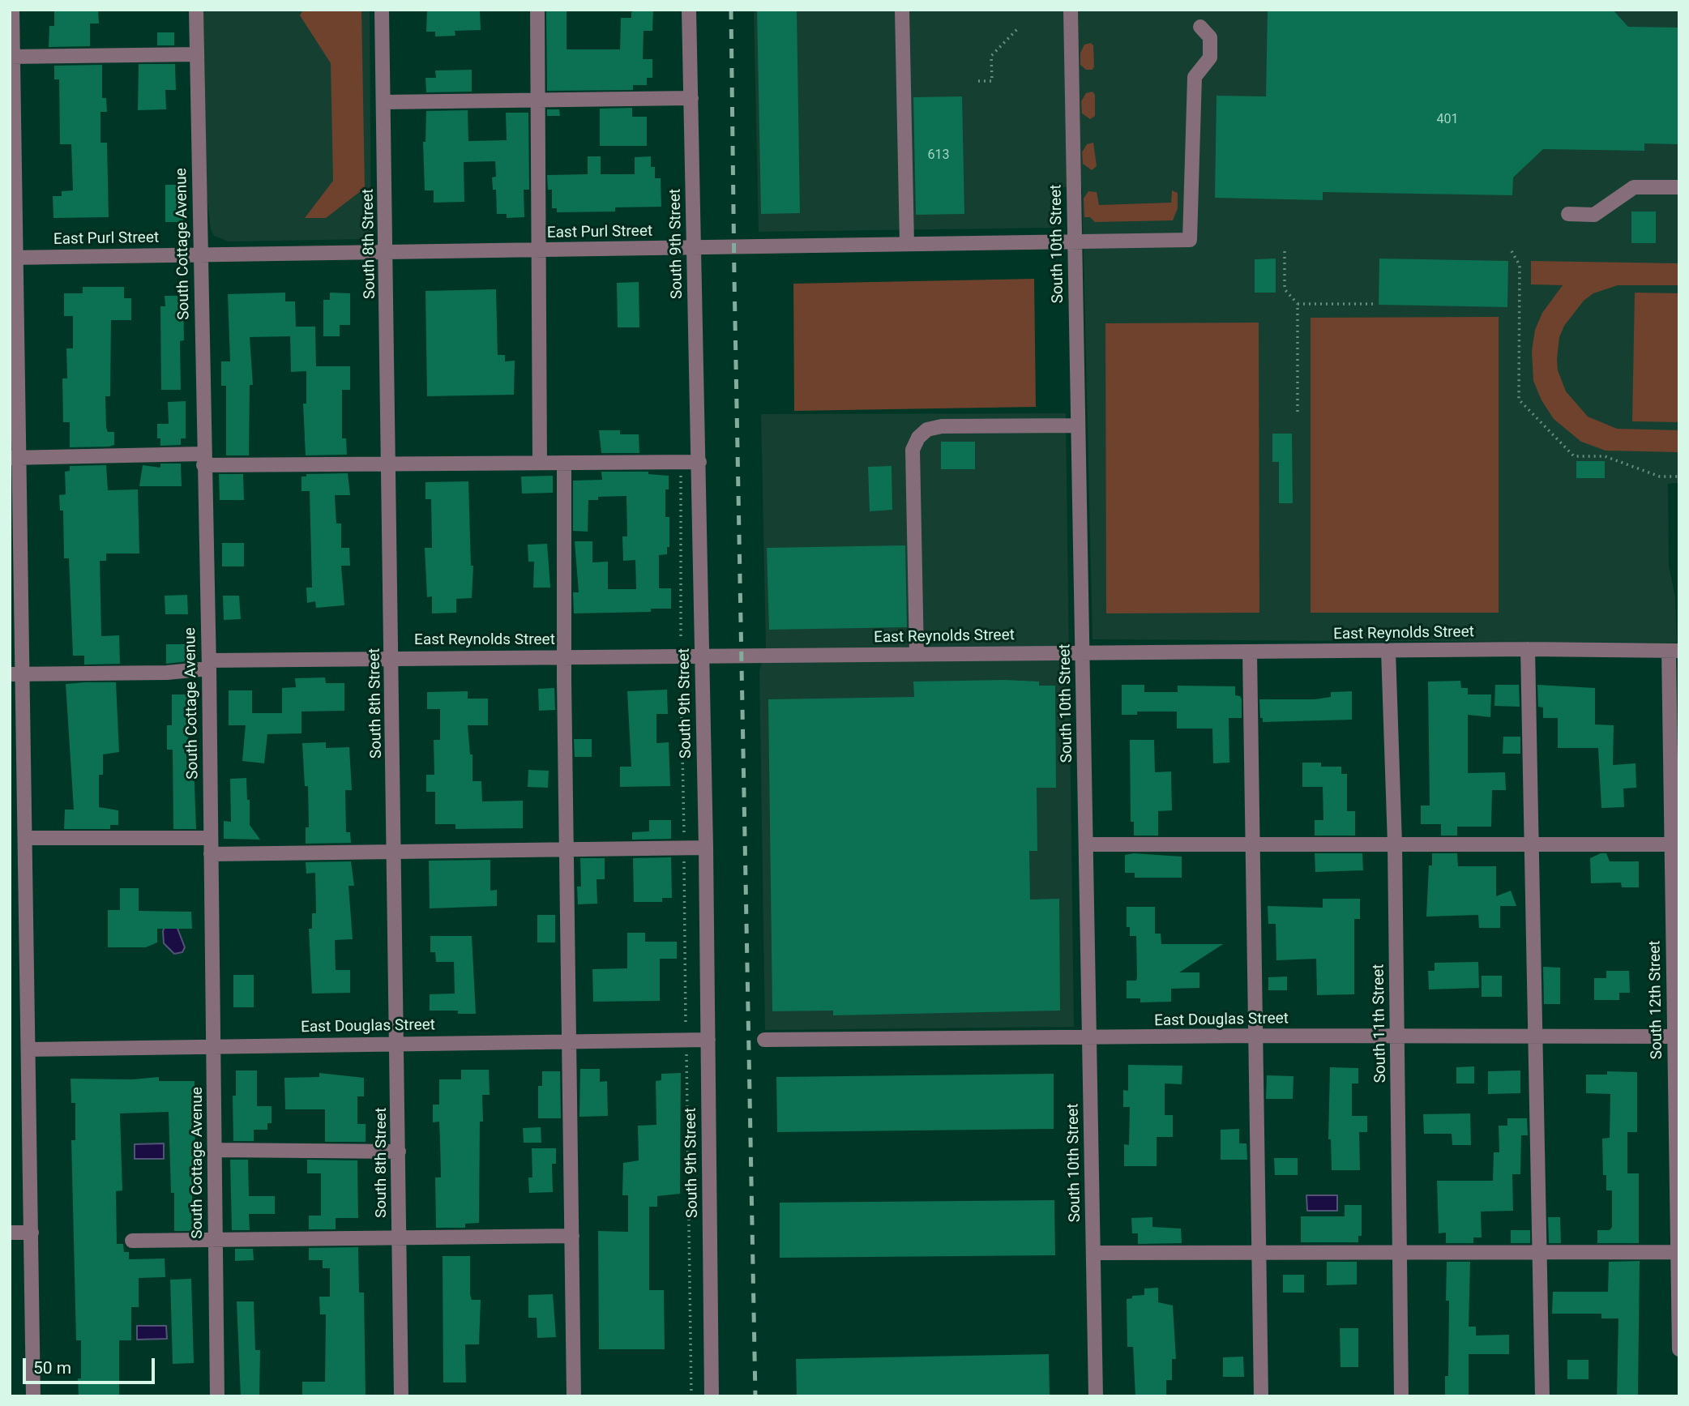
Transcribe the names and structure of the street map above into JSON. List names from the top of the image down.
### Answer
{
  "streets": {
    "street": [
      "East Purl Street",
      "South Cottage Avenue",
      "South 8th Street",
      "South 9th Street",
      "South 10th Street",
      "East Reynolds Street",
      "South 12th Street",
      "East Douglas Street",
      "South 11th Street"
    ]
  },
  "crossings": [
    ["East Purl Street", "South Cottage Avenue"],
    ["East Purl Street", "South 8th Street"],
    ["East Purl Street", "South 9th Street"],
    ["East Purl Street", "South 10th Street"],
    ["South Cottage Avenue", "East Reynolds Street"],
    ["South Cottage Avenue", "East Douglas Street"],
    ["South 8th Street", "East Reynolds Street"],
    ["South 8th Street", "East Douglas Street"],
    ["South 9th Street", "East Reynolds Street"],
    ["South 9th Street", "East Douglas Street"],
    ["South 10th Street", "East Reynolds Street"],
    ["South 10th Street", "East Douglas Street"],
    ["East Reynolds Street", "South 12th Street"],
    ["East Reynolds Street", "South 11th Street"],
    ["South 12th Street", "East Douglas Street"],
    ["East Douglas Street", "South 11th Street"]
  ],
  "house_numbers": ["401", "613"],
  "scale_bar": "50 m"
}
